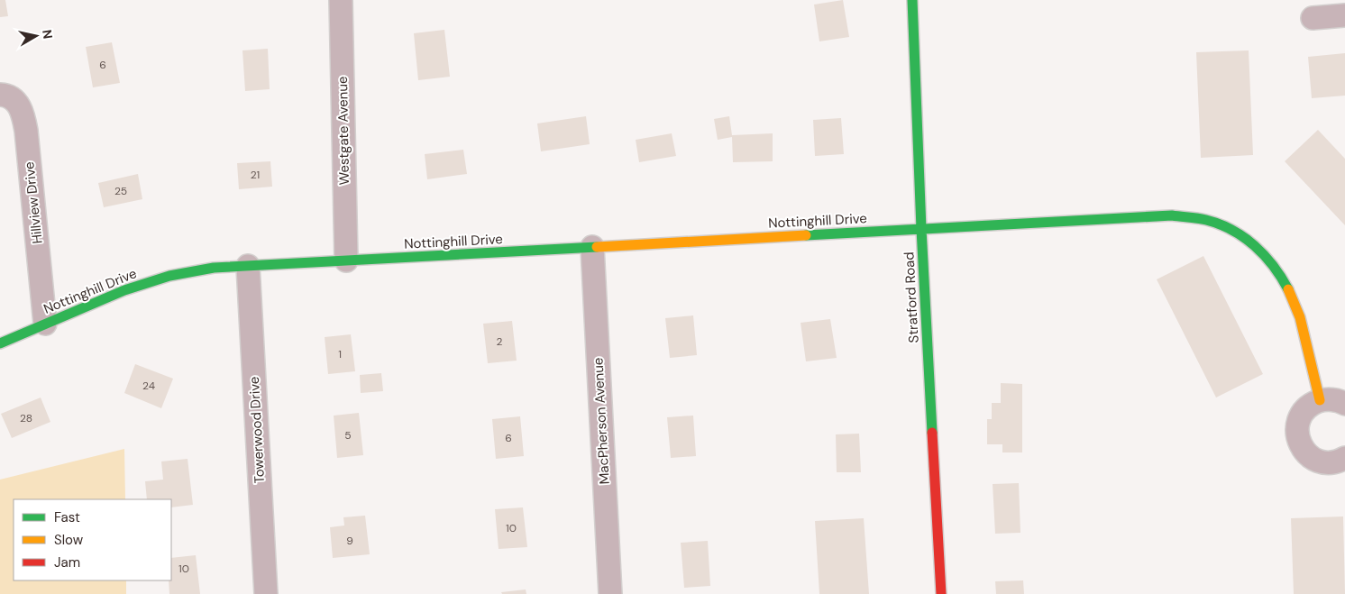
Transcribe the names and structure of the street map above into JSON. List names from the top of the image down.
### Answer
{
  "streets": {
    "street": [
      "Westgate Avenue",
      "Hillview Drive",
      "Nottinghill Drive",
      "Stratford Road",
      "MacPherson Avenue",
      "Towerwood Drive"
    ]
  },
  "crossings": [
    ["Westgate Avenue", "Nottinghill Drive"],
    ["Hillview Drive", "Nottinghill Drive"],
    ["Nottinghill Drive", "Stratford Road"],
    ["Nottinghill Drive", "MacPherson Avenue"],
    ["Nottinghill Drive", "Towerwood Drive"]
  ],
  "house_numbers": [
    "6",
    "21",
    "25",
    "2",
    "1",
    "24",
    "28",
    "5",
    "6",
    "10",
    "9",
    "10"
  ],
  "legend": ["Fast", "Slow", "Jam"],
  "north": "right"
}
